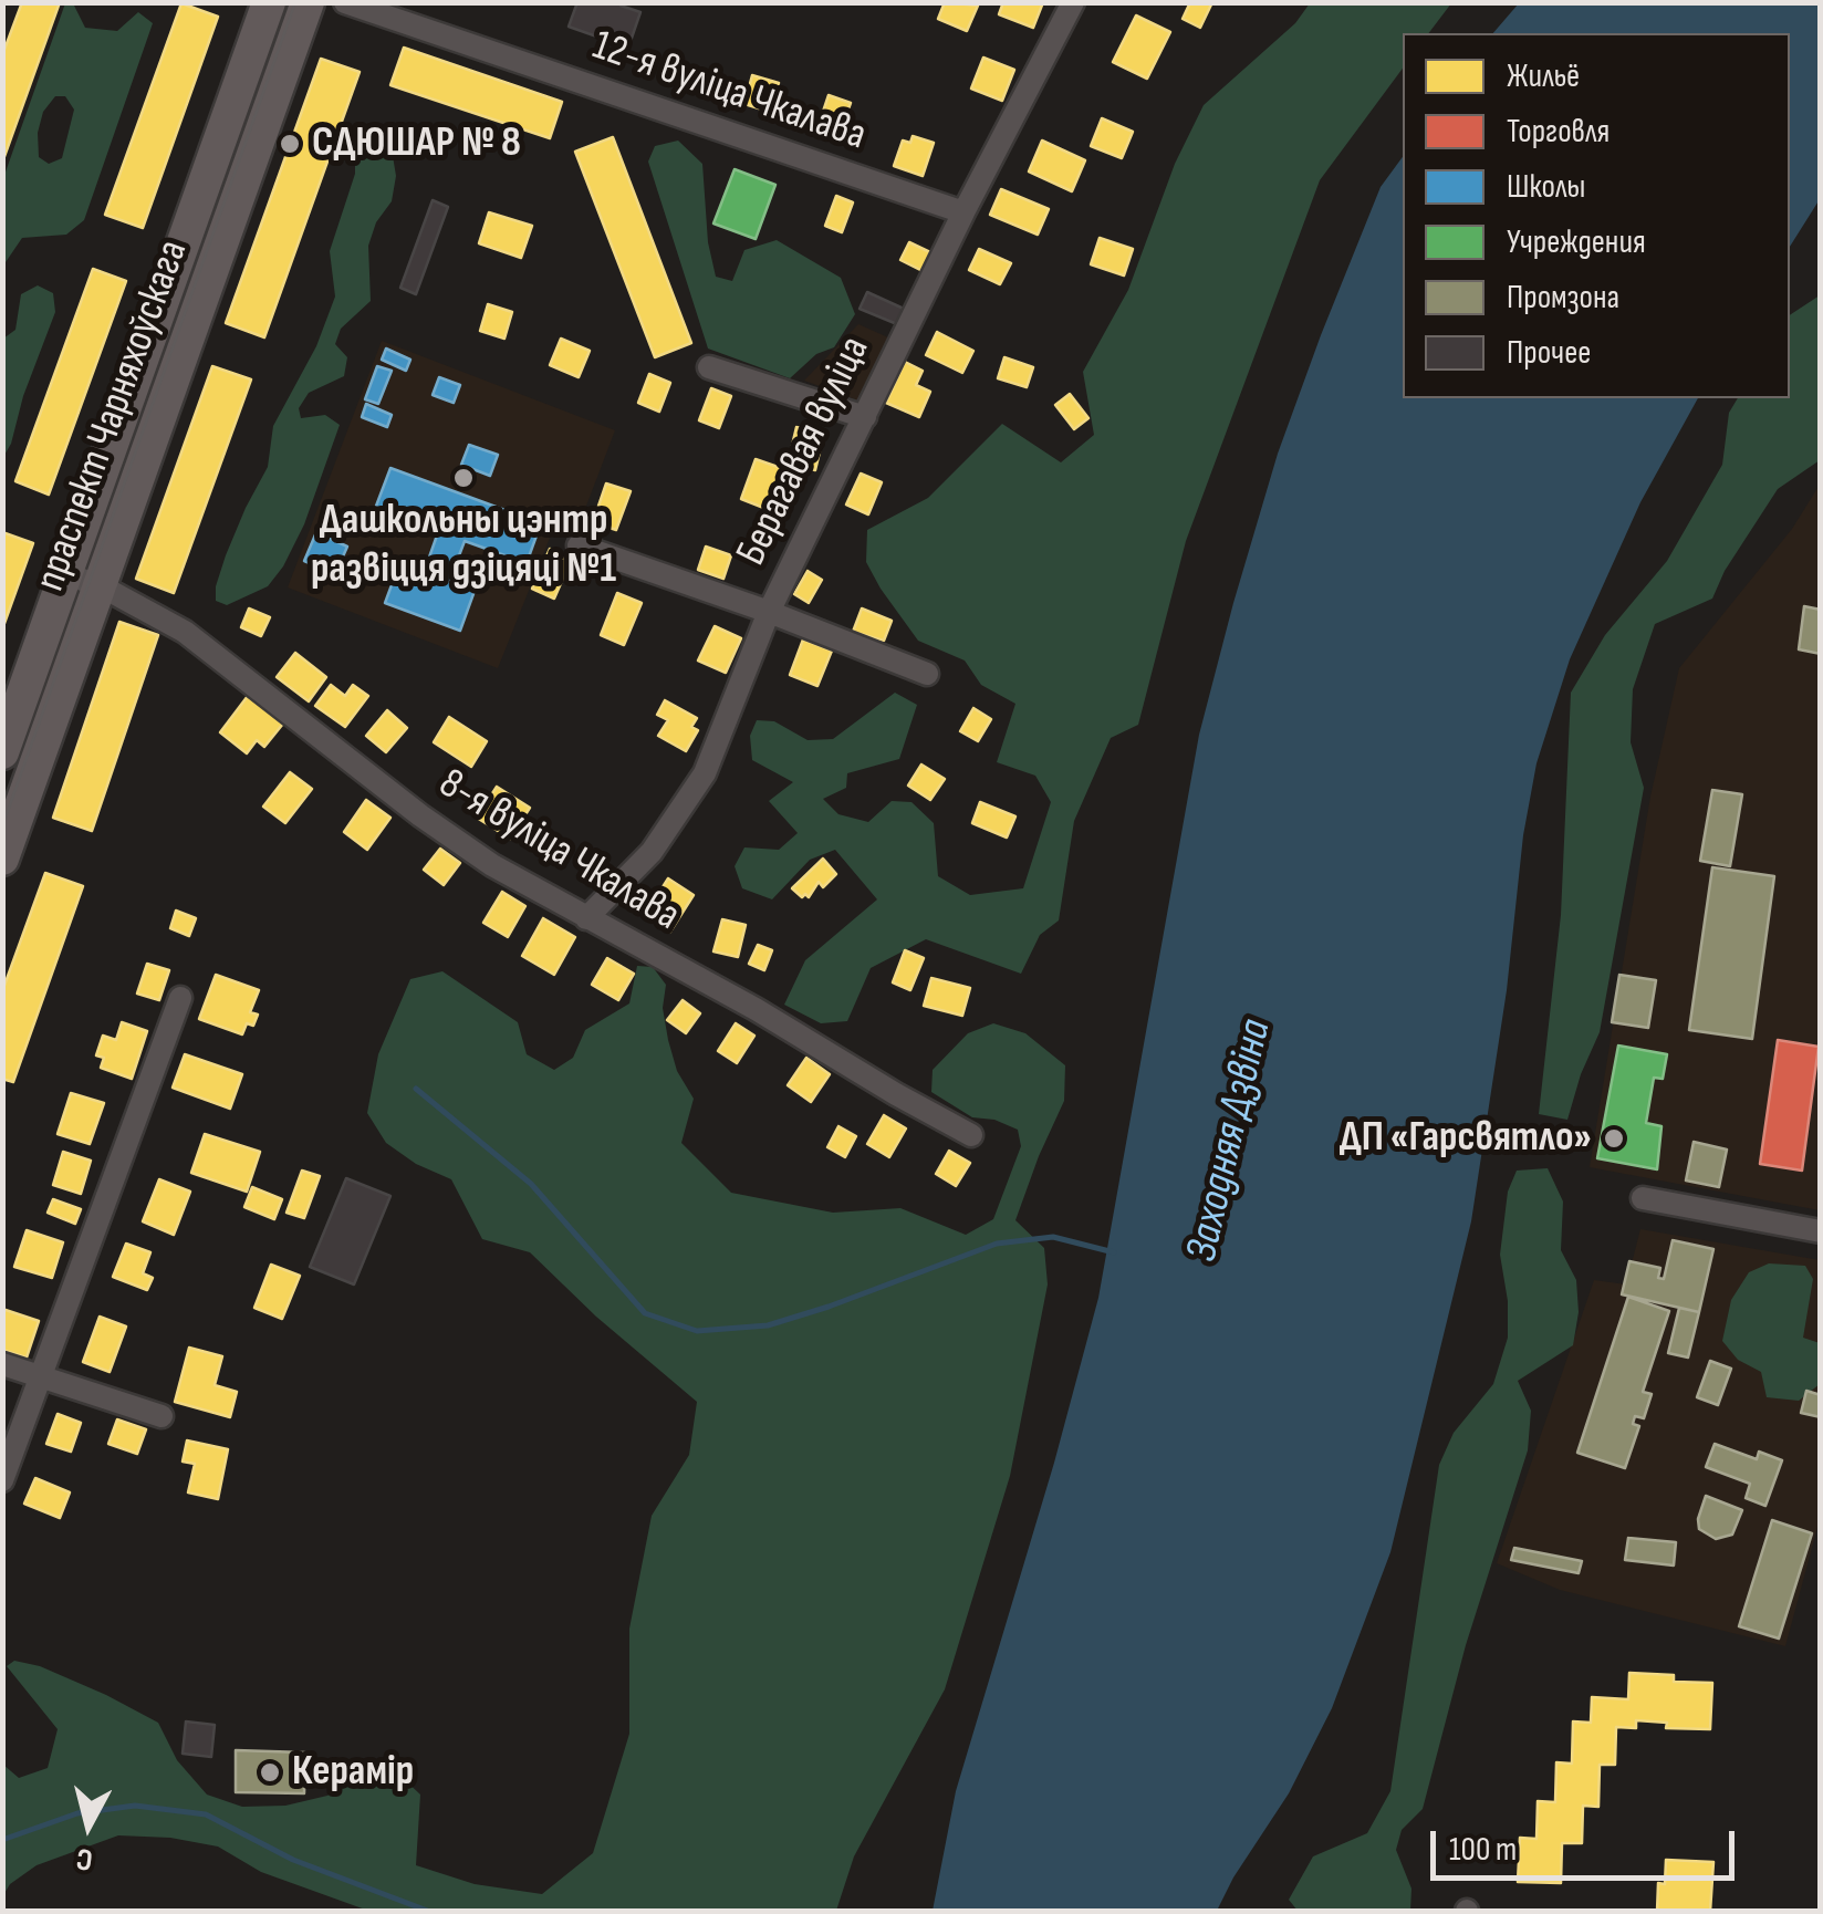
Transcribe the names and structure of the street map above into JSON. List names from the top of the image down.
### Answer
{
  "streets": {
    "main road": ["праспект Чарняхоўскага"],
    "street": ["12-я вуліца Чкалава", "Берагавая вуліца", "8-я вуліца Чкалава"]
  },
  "crossings": [
    ["12-я вуліца Чкалава", "Берагавая вуліца"],
    ["праспект Чарняхоўскага", "8-я вуліца Чкалава"],
    ["Берагавая вуліца", "8-я вуліца Чкалава"]
  ],
  "water": ["Заходняя Дзвіна"],
  "places": [
    "СДЮШАР № 8",
    "Дашкольны цэнтр развіцця дзіцяці №1",
    "ДП «Гарсвятло»",
    "Керамір"
  ],
  "legend": [
    "Жильё",
    "Торговля",
    "Школы",
    "Учреждения",
    "Промзона",
    "Прочее"
  ],
  "scale_bar": "100 m",
  "north": "bottom"
}
